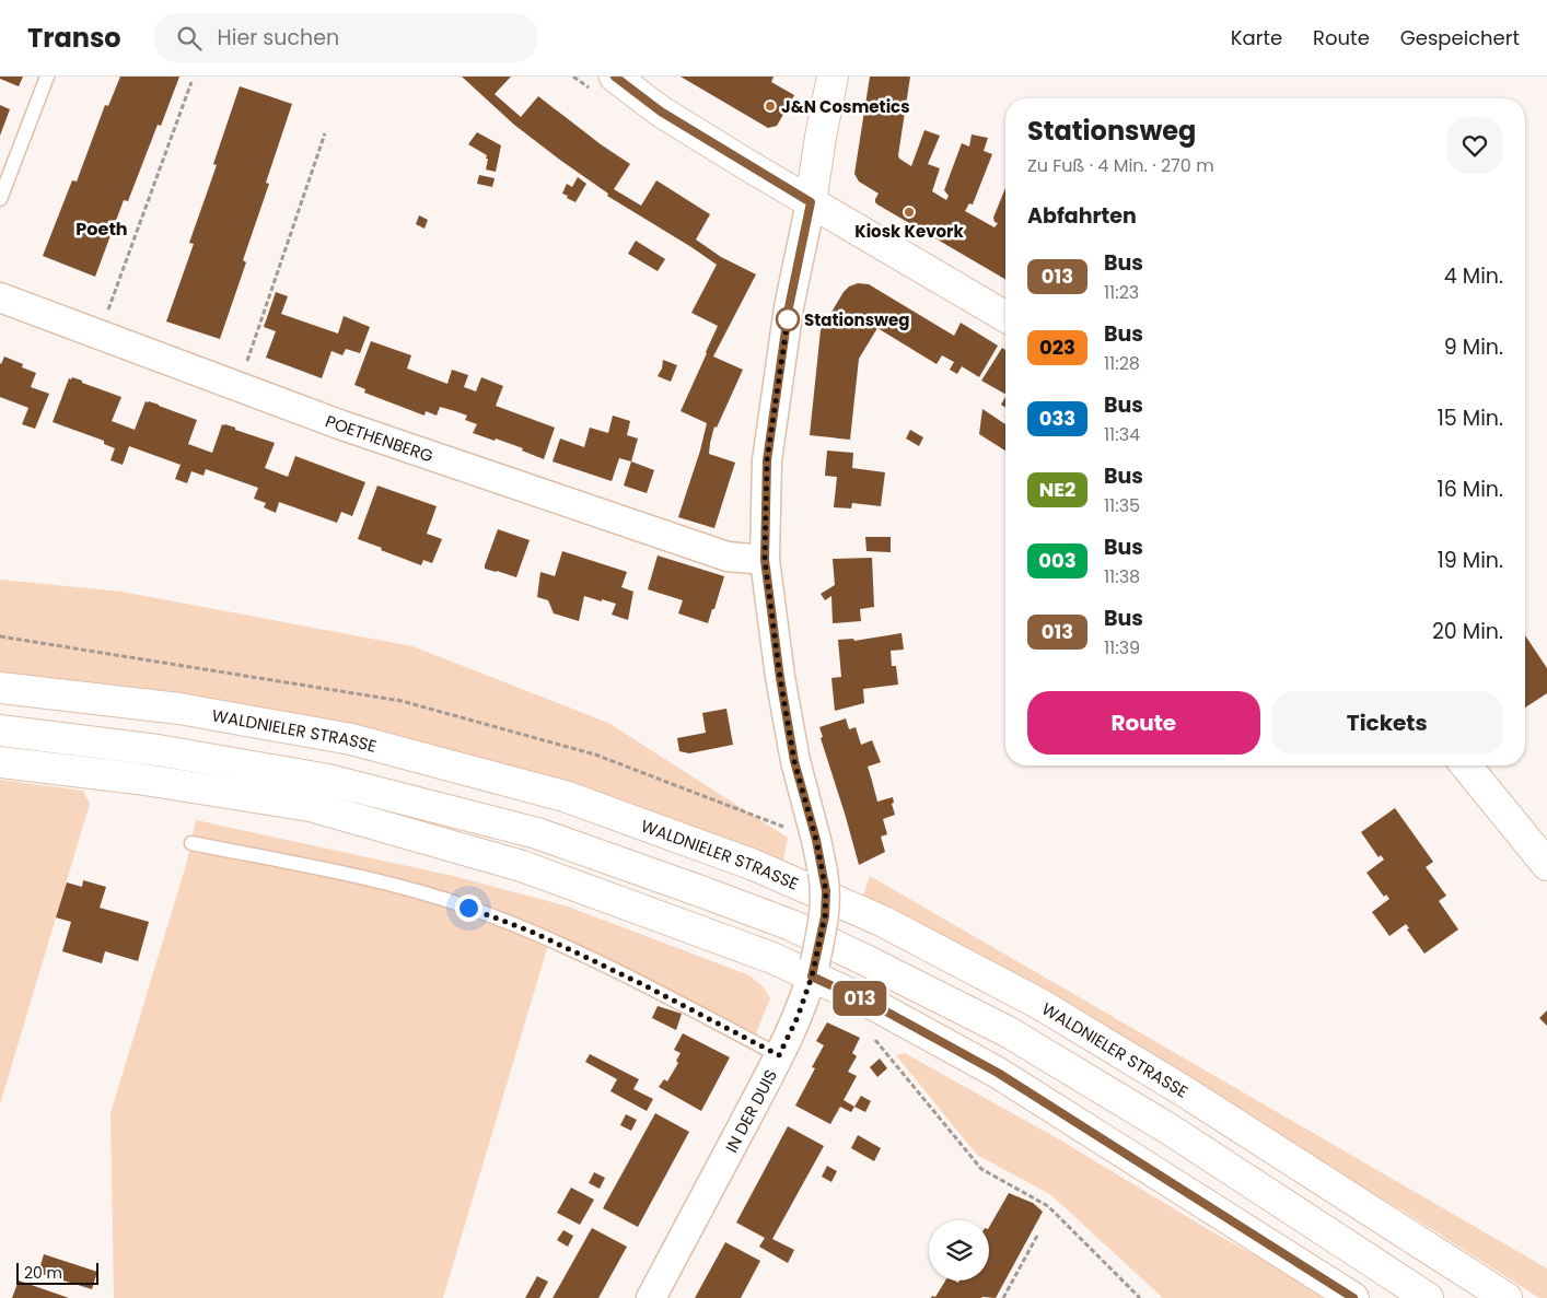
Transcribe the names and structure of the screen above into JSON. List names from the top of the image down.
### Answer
{
  "streets": {
    "main road": ["WALDNIELER STRASSE"],
    "street": ["POETHENBERG", "IN DER DUIS"]
  },
  "crossings": [
    ["POETHENBERG", "IN DER DUIS"]
  ],
  "districts": ["Poeth"],
  "places": ["J&N Cosmetics", "Kiosk Kevork", "Stationsweg"],
  "lines": ["bus line 013"],
  "scale_bar": "20 m",
  "page": {
    "header": "Transo",
    "search": "Hier suchen",
    "nav": ["Karte", "Route", "Gespeichert"],
    "on_map": "013",
    "heading": [
      ["Stationsweg", "Zu Fuß · 4 Min. · 270 m"],
      "Abfahrten"
    ],
    "list": [
      {
        "mark": "013",
        "name": "Bus",
        "note": "11:23",
        "value": "4 Min."
      },
      {
        "mark": "023",
        "name": "Bus",
        "note": "11:28",
        "value": "9 Min."
      },
      {
        "mark": "033",
        "name": "Bus",
        "note": "11:34",
        "value": "15 Min."
      },
      {
        "mark": "NE2",
        "name": "Bus",
        "note": "11:35",
        "value": "16 Min."
      },
      {
        "mark": "003",
        "name": "Bus",
        "note": "11:38",
        "value": "19 Min."
      },
      {
        "mark": "013",
        "name": "Bus",
        "note": "11:39",
        "value": "20 Min."
      }
    ],
    "buttons": ["Route", "Tickets"],
    "scale": "20 m"
  }
}
